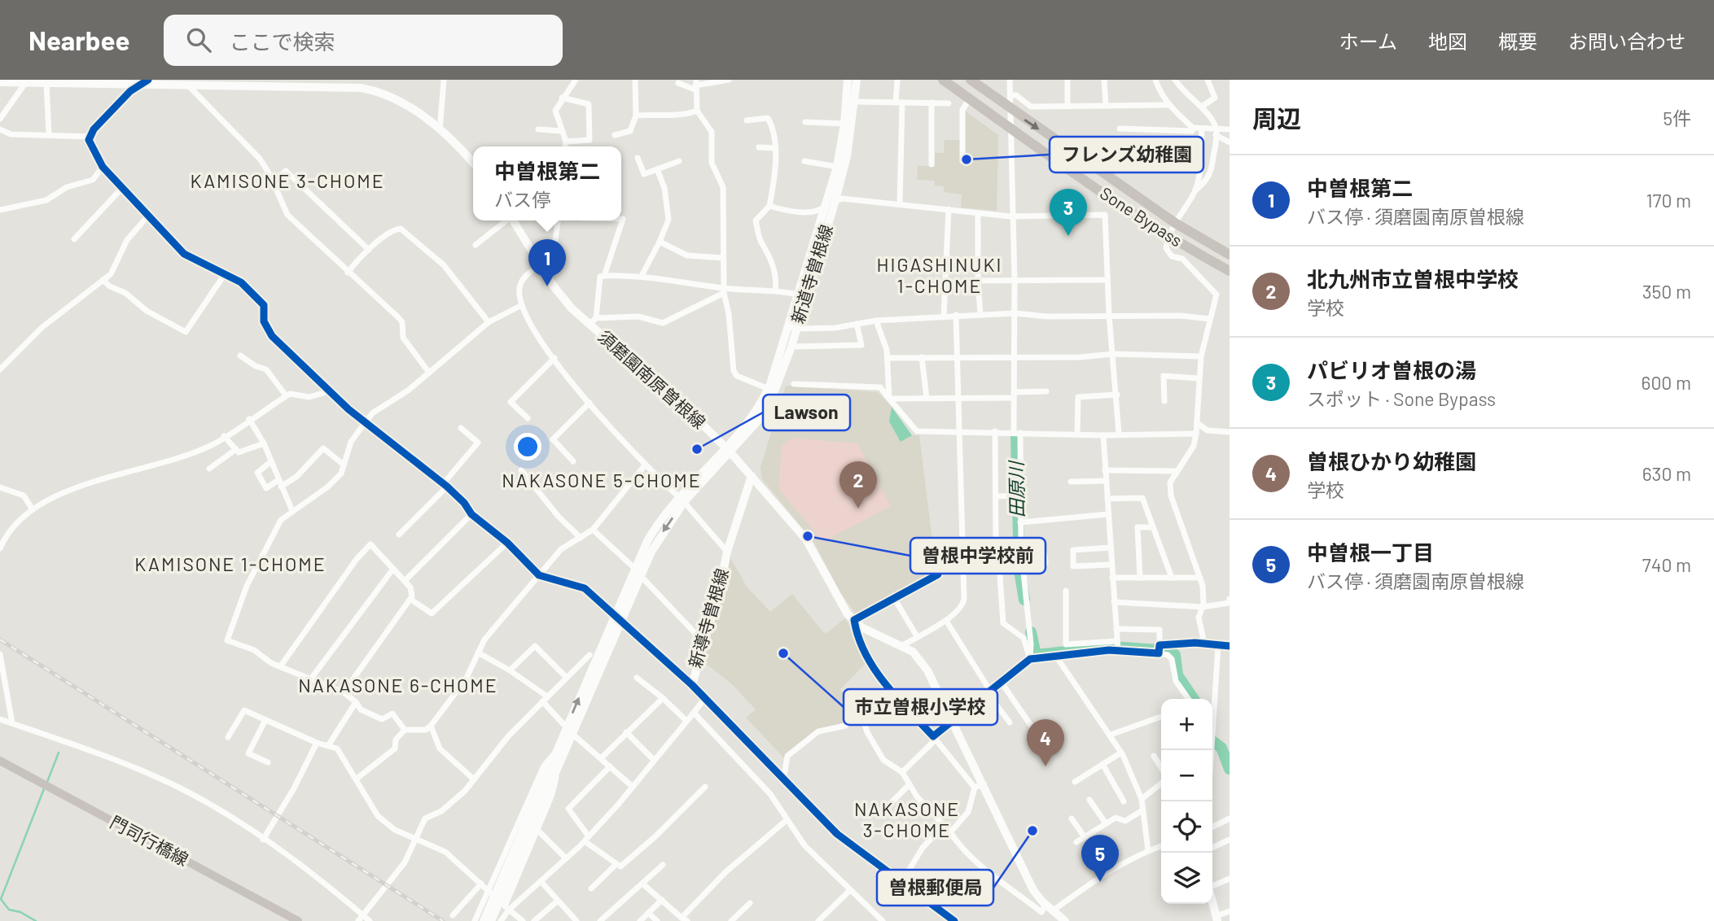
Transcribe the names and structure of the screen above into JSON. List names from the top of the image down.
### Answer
{
  "streets": {
    "highway": ["Sone Bypass"],
    "main road": [
      "新道寺曽根線",
      "須磨園南原曽根線",
      "新導寺曽根線",
      "門司行橋線"
    ]
  },
  "crossings": [
    ["新道寺曽根線", "須磨園南原曽根線"]
  ],
  "districts": [
    "KAMISONE 3-CHOME",
    "HIGASHINUKI 1-CHOME",
    "NAKASONE 5-CHOME",
    "KAMISONE 1-CHOME",
    "NAKASONE 6-CHOME",
    "NAKASONE 3-CHOME"
  ],
  "water": ["田原川"],
  "places": [
    "フレンズ幼稚園",
    "Lawson",
    "曽根中学校前",
    "市立曽根小学校",
    "曽根郵便局"
  ],
  "page": {
    "header": "Nearbee",
    "search": "ここで検索",
    "nav": [
      "ホーム",
      "地図",
      "概要",
      "お問い合わせ"
    ],
    "heading": ["周辺", "5件"],
    "popup": ["中曽根第二", "バス停"],
    "list": [
      {
        "mark": "1",
        "name": "中曽根第二",
        "note": "バス停 · 須磨園南原曽根線",
        "value": "170 m"
      },
      {
        "mark": "2",
        "name": "北九州市立曽根中学校",
        "note": "学校",
        "value": "350 m"
      },
      {
        "mark": "3",
        "name": "パビリオ曽根の湯",
        "note": "スポット · Sone Bypass",
        "value": "600 m"
      },
      {
        "mark": "4",
        "name": "曽根ひかり幼稚園",
        "note": "学校",
        "value": "630 m"
      },
      {
        "mark": "5",
        "name": "中曽根一丁目",
        "note": "バス停 · 須磨園南原曽根線",
        "value": "740 m"
      }
    ],
    "pins": [
      "3",
      "1",
      "2",
      "4",
      "5"
    ],
    "map_buttons": ["+", "−"]
  }
}
